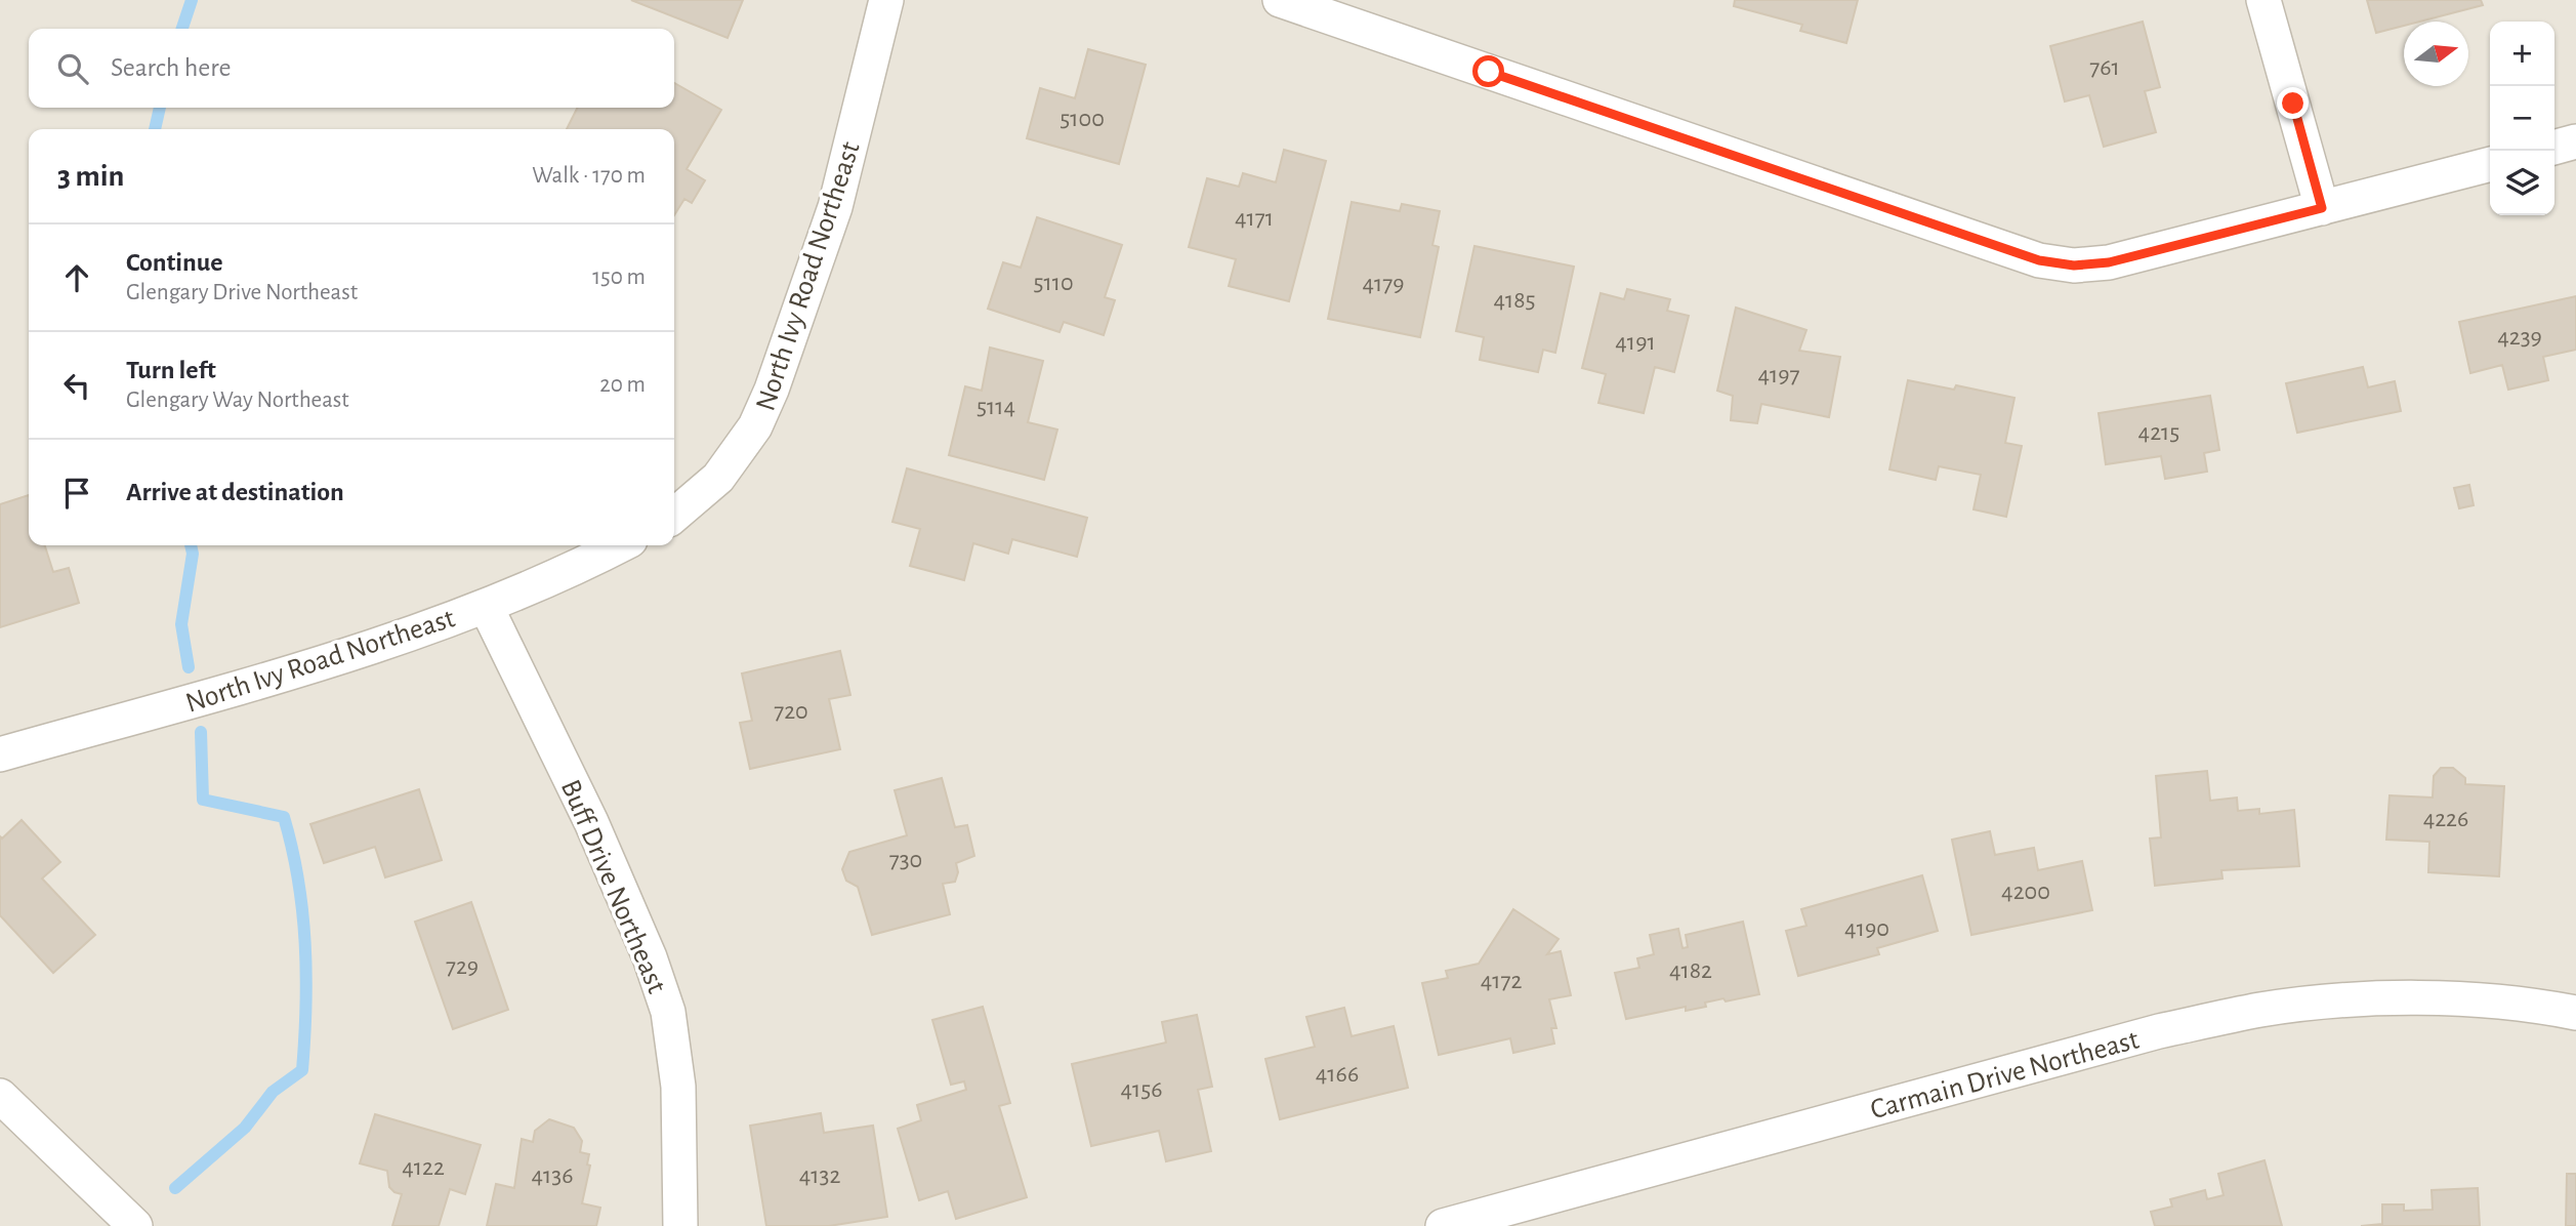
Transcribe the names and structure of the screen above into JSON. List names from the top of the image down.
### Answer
{
  "streets": {
    "street": ["North Ivy Road Northeast", "Buff Drive Northeast", "Carmain Drive Northeast"]
  },
  "crossings": [
    ["North Ivy Road Northeast", "Buff Drive Northeast"]
  ],
  "house_numbers": [
    "761",
    "5100",
    "4171",
    "5110",
    "4179",
    "4185",
    "4239",
    "4191",
    "4197",
    "5114",
    "4215",
    "720",
    "4226",
    "730",
    "4200",
    "4190",
    "729",
    "4182",
    "4172",
    "4166",
    "4156",
    "4122",
    "4136",
    "4132"
  ],
  "north": "right",
  "page": {
    "map_buttons": ["+", "−"],
    "search": "Search here",
    "heading": ["3 min", "Walk · 170 m"],
    "list": [
      ["Continue", "Glengary Drive Northeast", "150 m"],
      ["Turn left", "Glengary Way Northeast", "20 m"],
      "Arrive at destination"
    ]
  }
}
